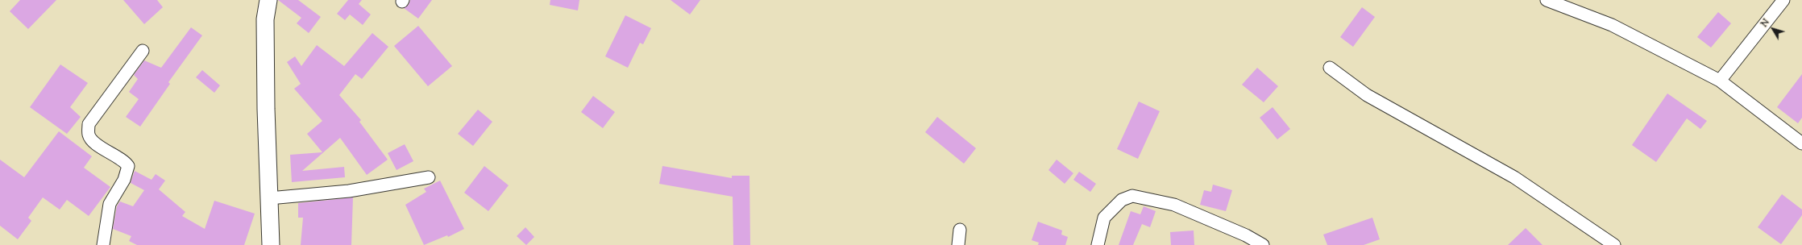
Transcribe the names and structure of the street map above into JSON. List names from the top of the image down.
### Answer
{
  "north": "top left"
}
